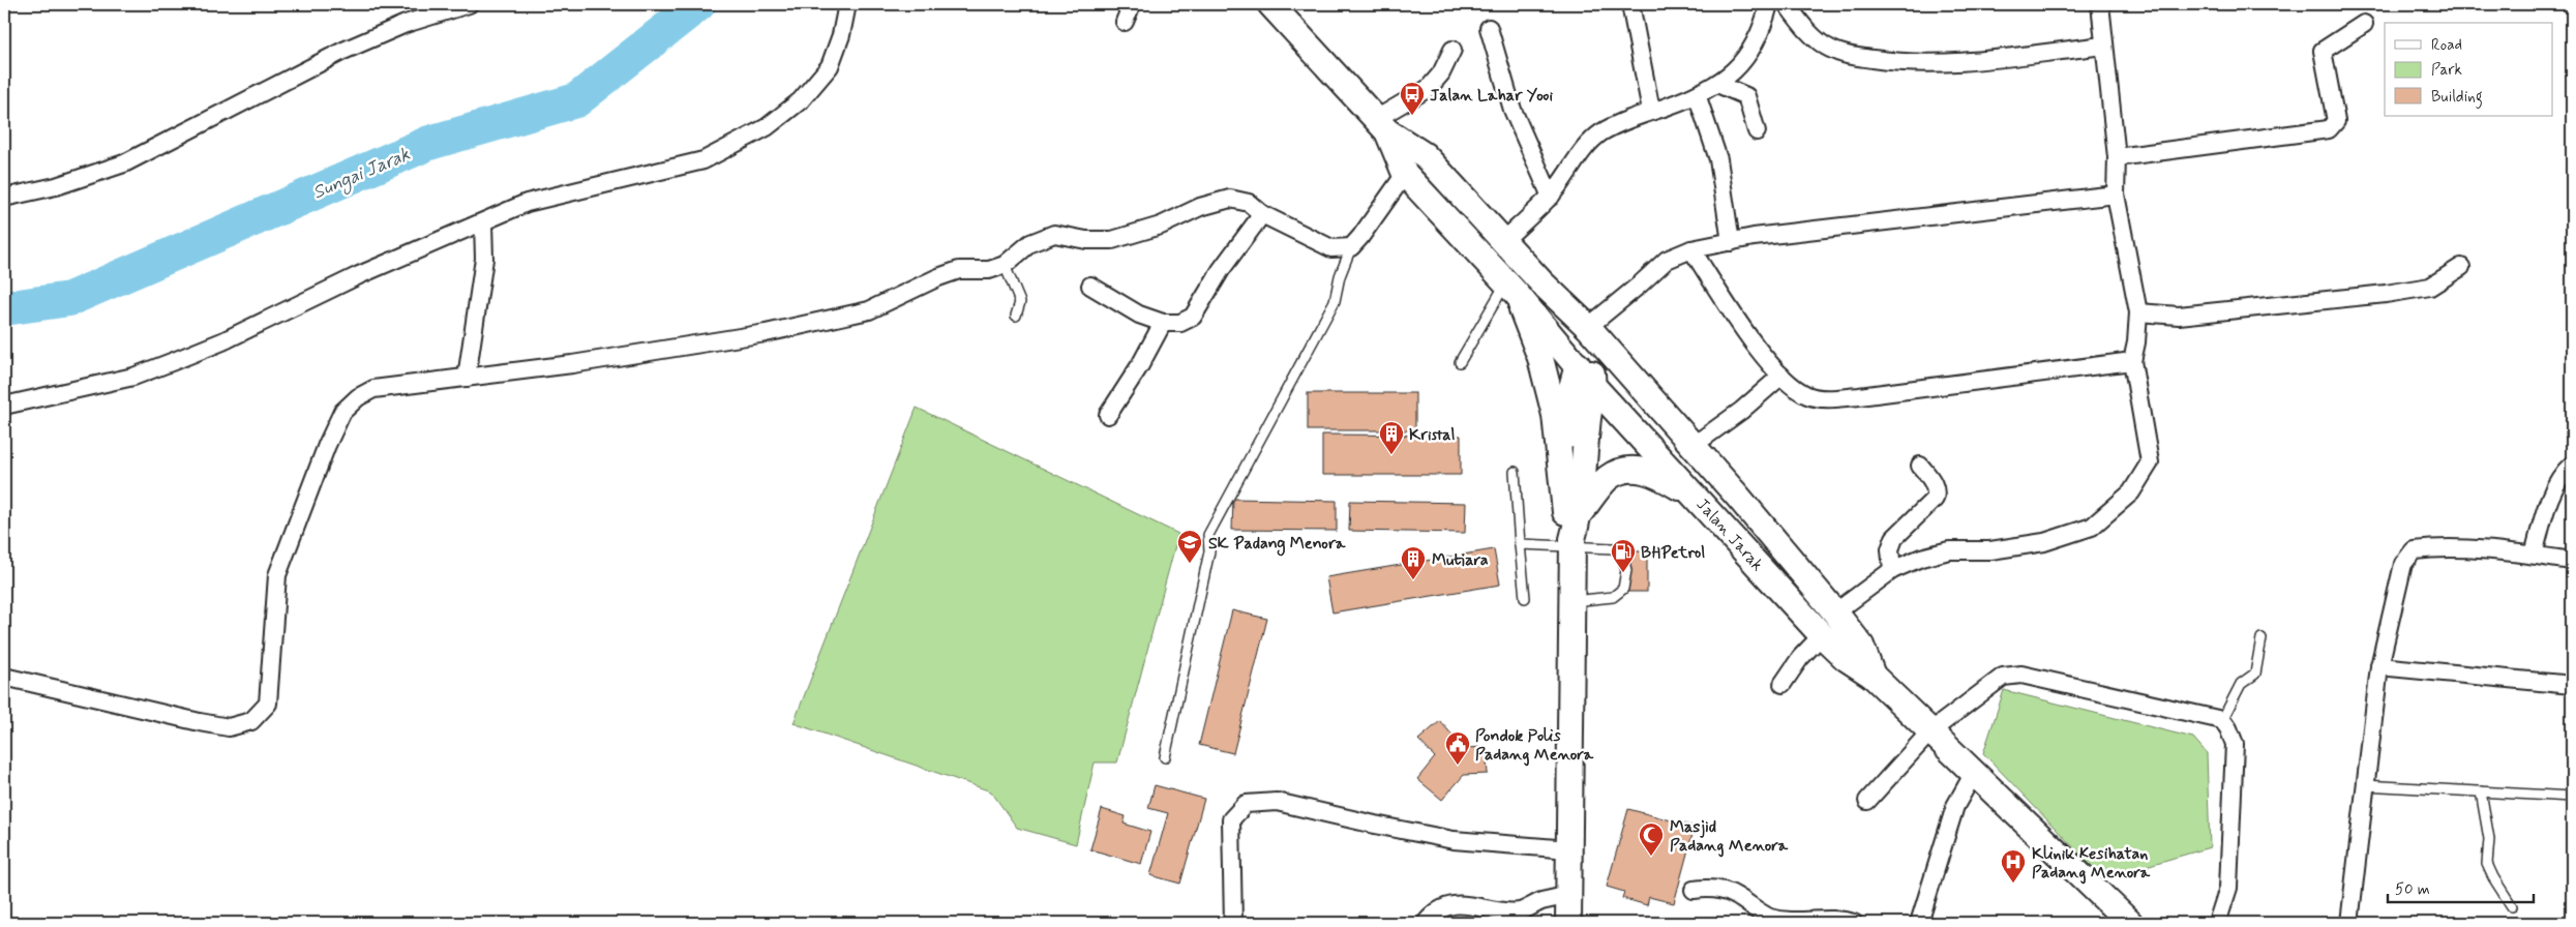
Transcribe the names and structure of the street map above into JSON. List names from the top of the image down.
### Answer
{
  "streets": {
    "main road": ["Jalan Jarak"]
  },
  "water": ["Sungai Jarak"],
  "places": {
    "bus stop": ["Jalan Lahar Yooi"],
    "building": ["Kristal", "Mutiara"],
    "school or university": ["SK Padang Menora"],
    "fuel station": ["BHPetrol"],
    "public building": ["Pondok Polis Padang Menora"],
    "mosque": ["Masjid Padang Menora"],
    "hospital": ["Klinik Kesihatan Padang Menora"]
  },
  "legend": ["Road", "Park", "Building"],
  "scale_bar": "50 m"
}
